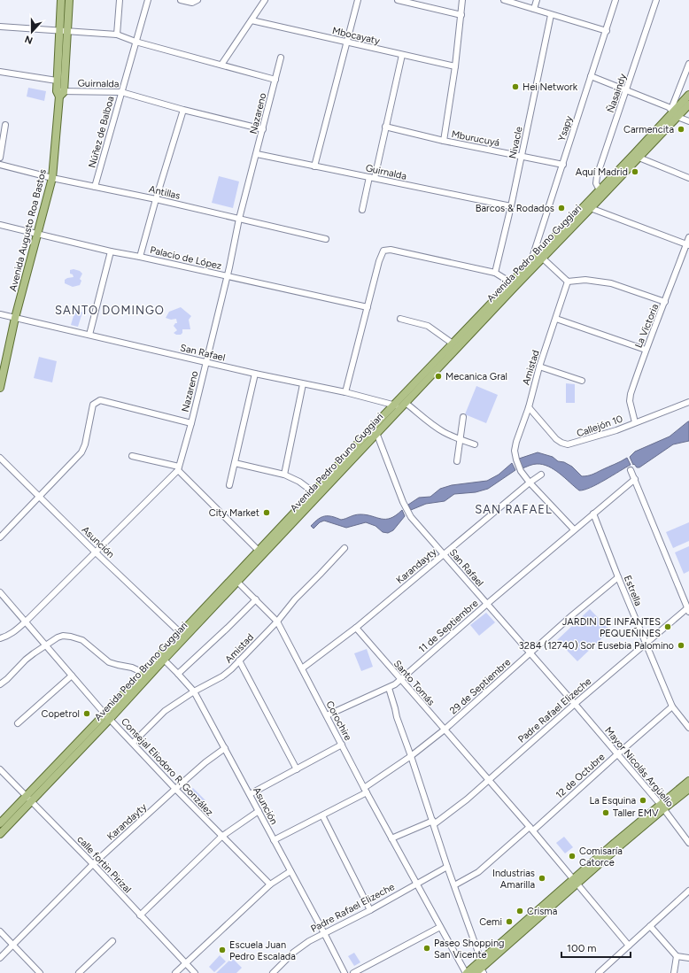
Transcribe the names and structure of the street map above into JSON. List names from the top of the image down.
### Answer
{
  "streets": {
    "main road": ["Avenida Augusto Roa Bastos", "Avenida Pedro Bruno Guggiari"],
    "street": [
      "Mbocayaty",
      "Guirnalda",
      "Ñasaindy",
      "Nazareno",
      "Ysapy",
      "Núñez de Balboa",
      "Mburucuyá",
      "Nivacle",
      "Antillas",
      "Palacio de López",
      "La Victoria",
      "San Rafael",
      "Amistad",
      "Callejón 10",
      "Asunción",
      "Karandayty",
      "Estrella",
      "11 de Septiembre",
      "Santo Tomás",
      "29 de Septiembre",
      "Padre Rafael Elizeche",
      "Corochire",
      "Consejal Eliodoro R. González",
      "Mayor Nicolás Argüello",
      "12 de Octubre",
      "calle fortin Pirizal"
    ]
  },
  "crossings": [
    ["Guirnalda", "Nazareno"],
    ["Guirnalda", "Núñez de Balboa"],
    ["Guirnalda", "Nivacle"],
    ["Guirnalda", "Avenida Augusto Roa Bastos"],
    ["Ñasaindy", "Avenida Pedro Bruno Guggiari"],
    ["Nazareno", "Antillas"],
    ["Nazareno", "Palacio de López"],
    ["Nazareno", "San Rafael"],
    ["Nazareno", "Asunción"],
    ["Nazareno", "Consejal Eliodoro R. González"],
    ["Ysapy", "Mburucuyá"],
    ["Ysapy", "Avenida Pedro Bruno Guggiari"],
    ["Núñez de Balboa", "Antillas"],
    ["Mburucuyá", "Nivacle"],
    ["Antillas", "Avenida Augusto Roa Bastos"],
    ["Avenida Augusto Roa Bastos", "Palacio de López"],
    ["Avenida Augusto Roa Bastos", "San Rafael"],
    ["Avenida Pedro Bruno Guggiari", "San Rafael"],
    ["Avenida Pedro Bruno Guggiari", "Asunción"],
    ["Avenida Pedro Bruno Guggiari", "Corochire"],
    ["Avenida Pedro Bruno Guggiari", "Consejal Eliodoro R. González"],
    ["Avenida Pedro Bruno Guggiari", "calle fortin Pirizal"],
    ["La Victoria", "Callejón 10"],
    ["San Rafael", "Karandayty"],
    ["San Rafael", "11 de Septiembre"],
    ["San Rafael", "29 de Septiembre"],
    ["San Rafael", "Padre Rafael Elizeche"],
    ["San Rafael", "Mayor Nicolás Argüello"],
    ["Amistad", "Callejón 10"],
    ["Amistad", "Asunción"],
    ["Amistad", "Karandayty"],
    ["Amistad", "Corochire"],
    ["Amistad", "Consejal Eliodoro R. González"],
    ["Asunción", "Karandayty"],
    ["Asunción", "29 de Septiembre"],
    ["Asunción", "Padre Rafael Elizeche"],
    ["Karandayty", "Santo Tomás"],
    ["Karandayty", "Corochire"],
    ["Karandayty", "Consejal Eliodoro R. González"],
    ["Karandayty", "calle fortin Pirizal"],
    ["Estrella", "11 de Septiembre"],
    ["Estrella", "29 de Septiembre"],
    ["Estrella", "Padre Rafael Elizeche"],
    ["Estrella", "12 de Octubre"],
    ["11 de Septiembre", "Santo Tomás"],
    ["11 de Septiembre", "Corochire"],
    ["Santo Tomás", "29 de Septiembre"],
    ["Santo Tomás", "Padre Rafael Elizeche"],
    ["Santo Tomás", "12 de Octubre"],
    ["29 de Septiembre", "Corochire"],
    ["Padre Rafael Elizeche", "Corochire"],
    ["Padre Rafael Elizeche", "Mayor Nicolás Argüello"],
    ["Mayor Nicolás Argüello", "12 de Octubre"]
  ],
  "districts": ["SANTO DOMINGO", "SAN RAFAEL"],
  "places": [
    "Hei Network",
    "Carmencita",
    "Aquí Madrid",
    "Barcos & Rodados",
    "Mecanica Gral",
    "City Market",
    "JARDIN DE INFANTES PEQUEÑINES",
    "3284 (12740) Sor Eusebia Palomino",
    "Copetrol",
    "La Esquina",
    "Taller EMV",
    "Comisaría Catorce",
    "Industrias Amarilla",
    "Crisma",
    "Cemi",
    "Paseo Shopping San Vicente",
    "Escuela Juan Pedro Escalada"
  ],
  "scale_bar": "100 m",
  "north": "bottom"
}
